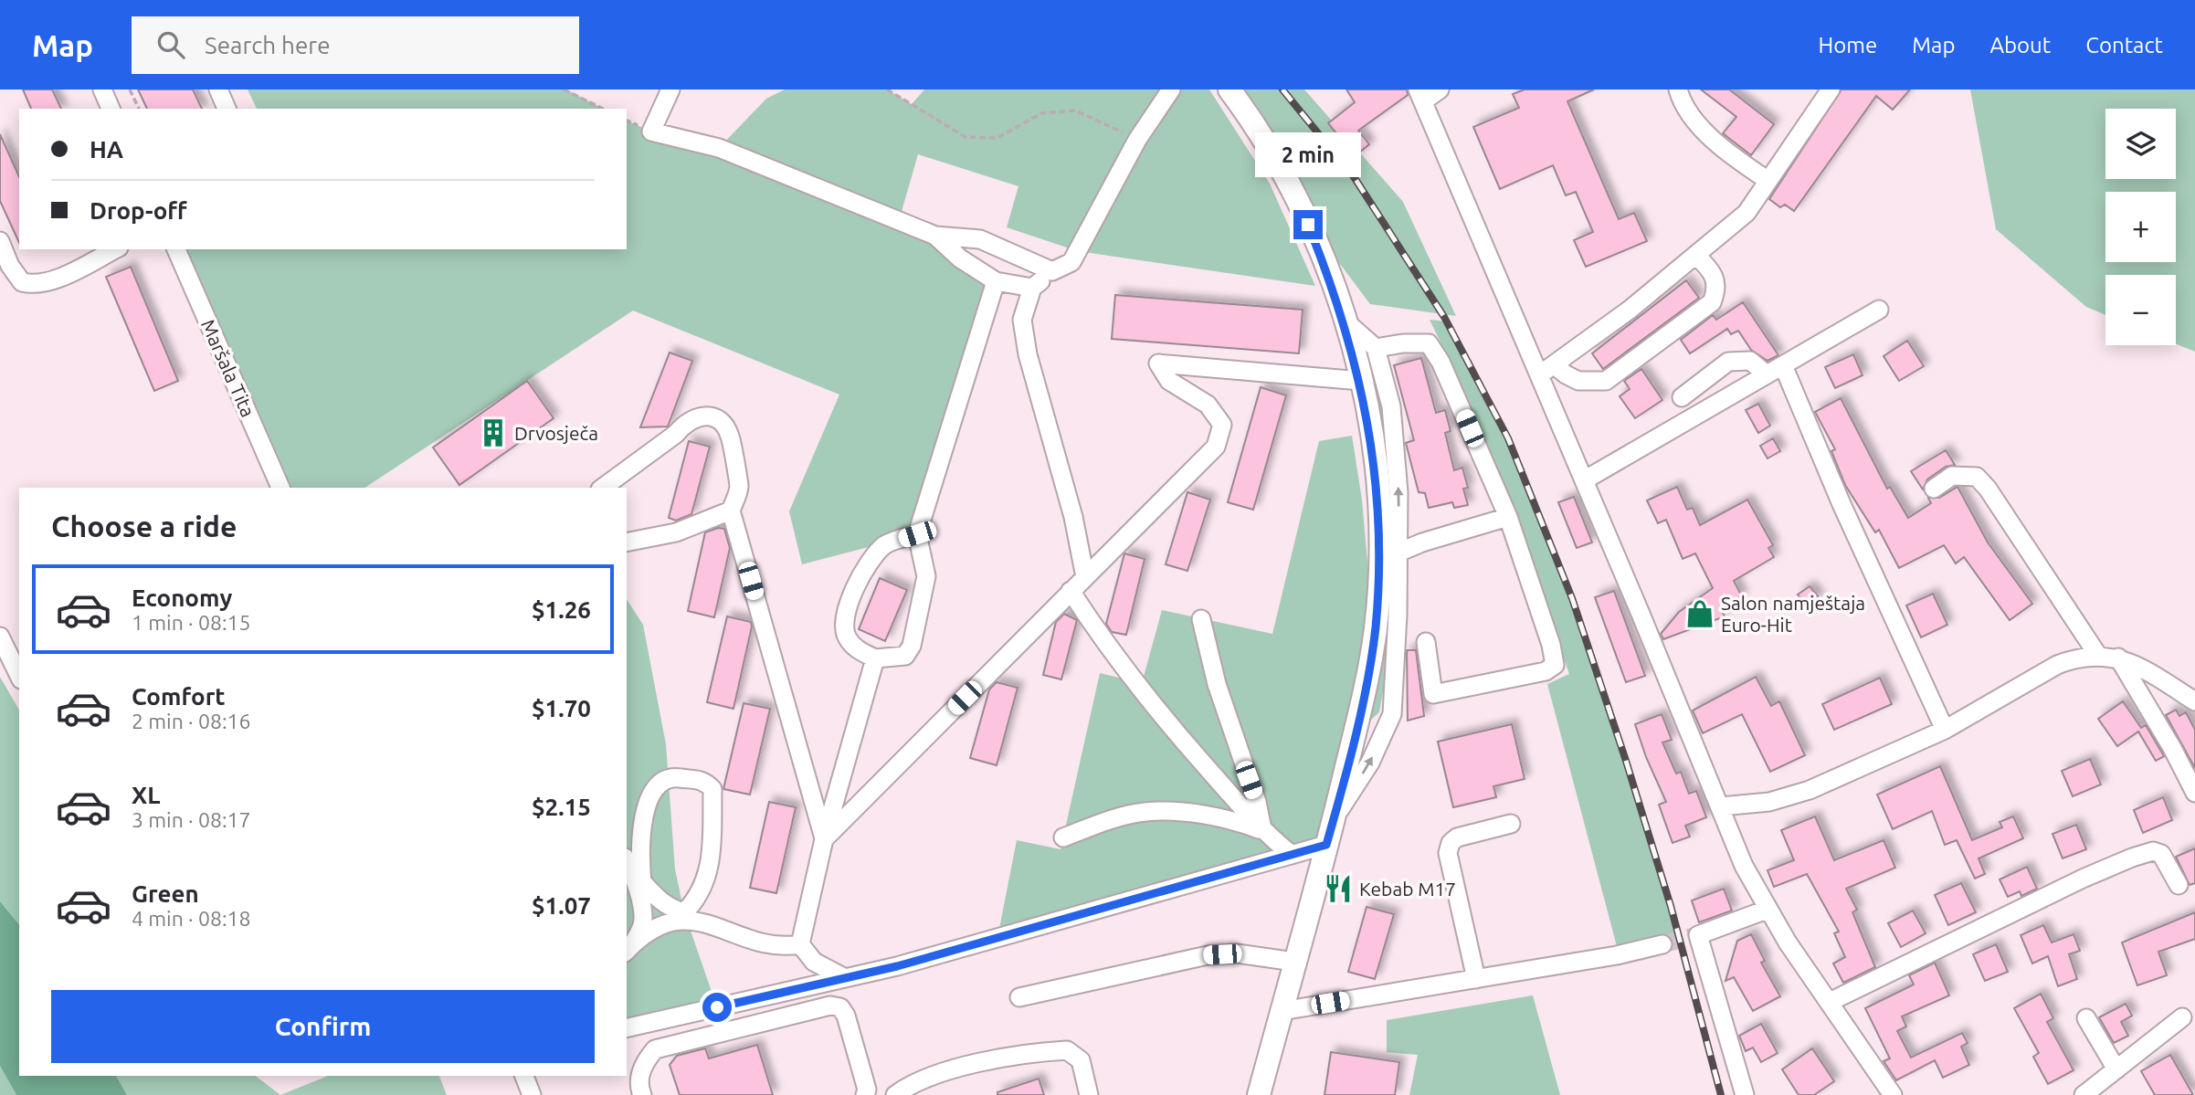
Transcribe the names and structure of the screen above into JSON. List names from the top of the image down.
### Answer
{
  "streets": {
    "street": ["Maršala Tita"]
  },
  "places": {
    "building": ["Drvosječa"],
    "shop": ["Salon namještaja Euro-Hit"],
    "restaurant": ["Kebab M17"]
  },
  "page": {
    "header": "Map",
    "search": "Search here",
    "nav": [
      "Home",
      "Map",
      "About",
      "Contact"
    ],
    "map_buttons": ["+", "−"],
    "banner": ["HA", "Drop-off"],
    "bubble": "2 min",
    "heading": "Choose a ride",
    "list": [
      {
        "name": "Economy",
        "note": "1 min · 08:15",
        "value": "$1.26"
      },
      {
        "name": "Comfort",
        "note": "2 min · 08:16",
        "value": "$1.70"
      },
      {
        "name": "XL",
        "note": "3 min · 08:17",
        "value": "$2.15"
      },
      {
        "name": "Green",
        "note": "4 min · 08:18",
        "value": "$1.07"
      }
    ],
    "buttons": "Confirm"
  }
}
